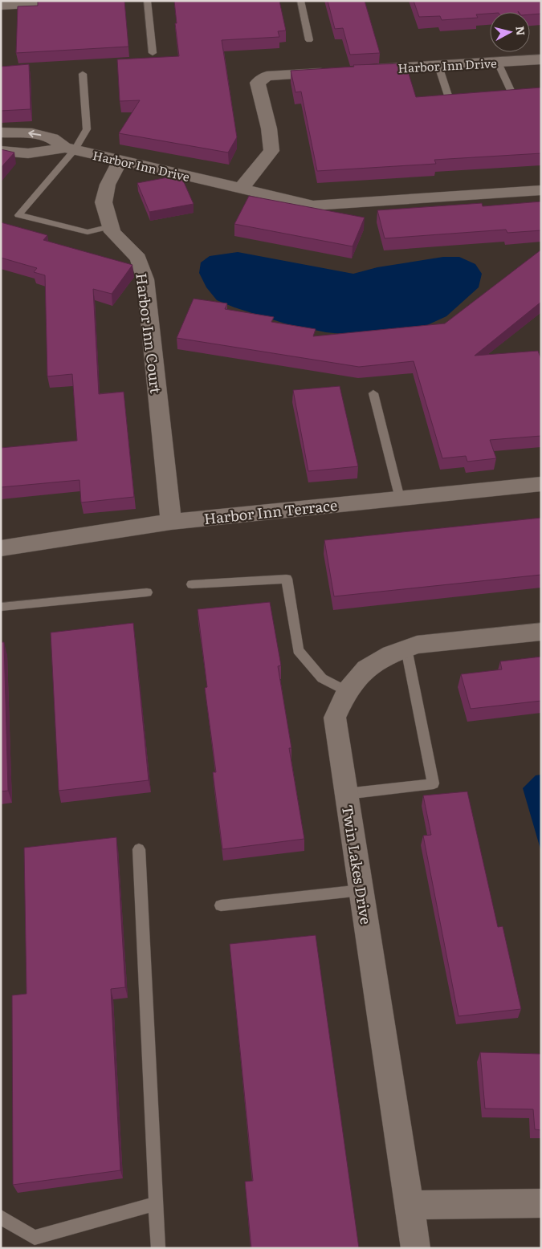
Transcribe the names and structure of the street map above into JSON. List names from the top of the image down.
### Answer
{
  "streets": {
    "street": [
      "Harbor Inn Drive",
      "Harbor Inn Court",
      "Harbor Inn Terrace",
      "Twin Lakes Drive"
    ]
  },
  "crossings": [
    ["Harbor Inn Drive", "Harbor Inn Court"],
    ["Harbor Inn Court", "Harbor Inn Terrace"]
  ],
  "north": "right"
}
